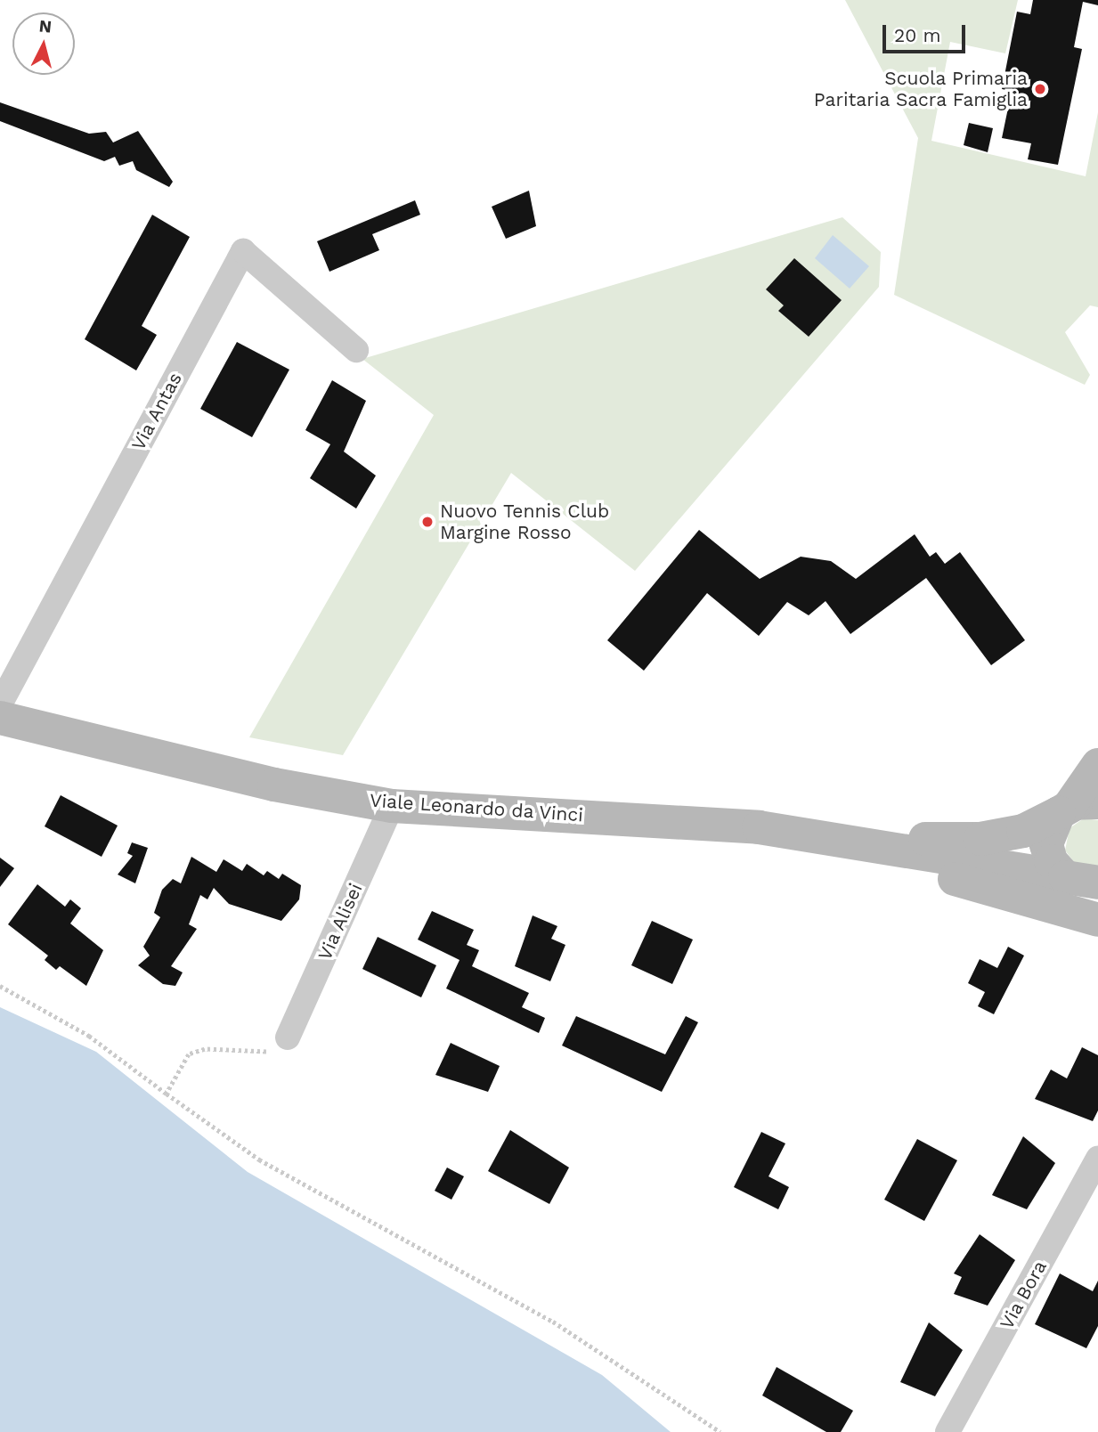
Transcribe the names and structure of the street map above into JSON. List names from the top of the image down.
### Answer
{
  "streets": {
    "main road": ["Viale Leonardo da Vinci"],
    "street": ["Via Antas", "Via Alisei", "Via Bora"]
  },
  "crossings": [
    ["Viale Leonardo da Vinci", "Via Alisei"]
  ],
  "places": ["Scuola Primaria Paritaria Sacra Famiglia", "Nuovo Tennis Club Margine Rosso"],
  "scale_bar": "20 m",
  "north": "top"
}
